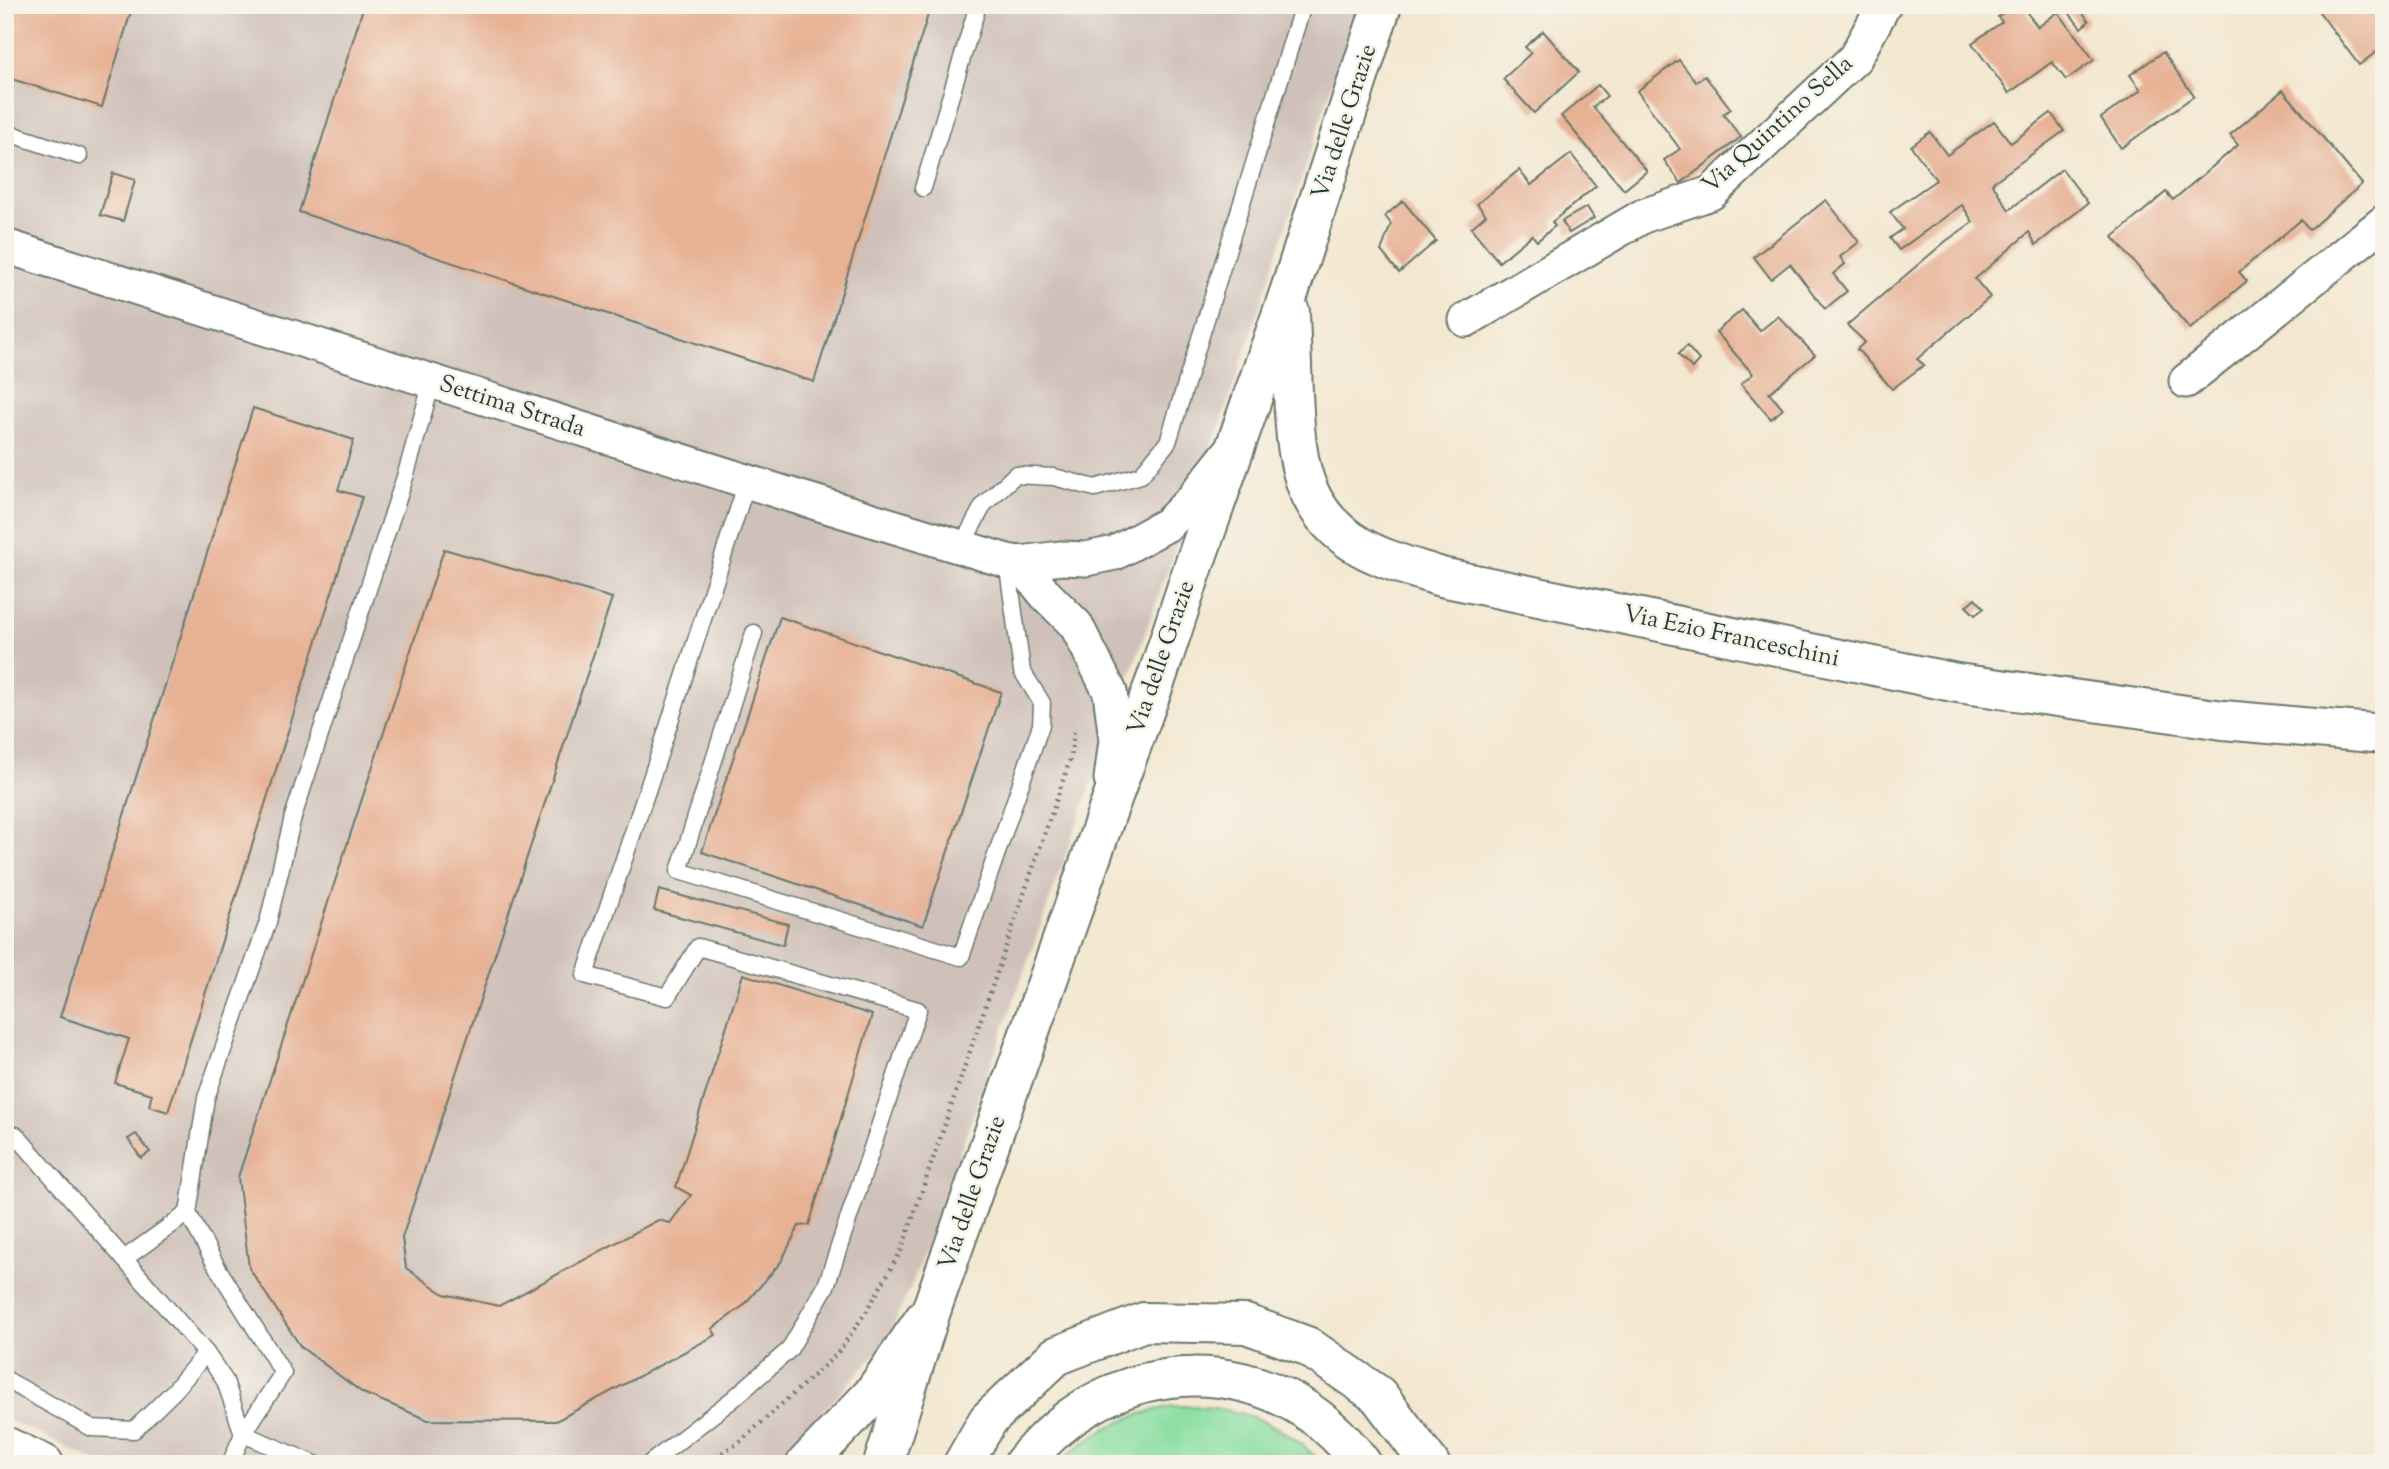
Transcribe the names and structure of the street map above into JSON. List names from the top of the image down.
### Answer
{
  "streets": {
    "main road": ["Via delle Grazie", "Via Ezio Franceschini"],
    "street": ["Via Quintino Sella", "Settima Strada"]
  },
  "crossings": [
    ["Via delle Grazie", "Settima Strada"],
    ["Via delle Grazie", "Via Ezio Franceschini"]
  ]
}
